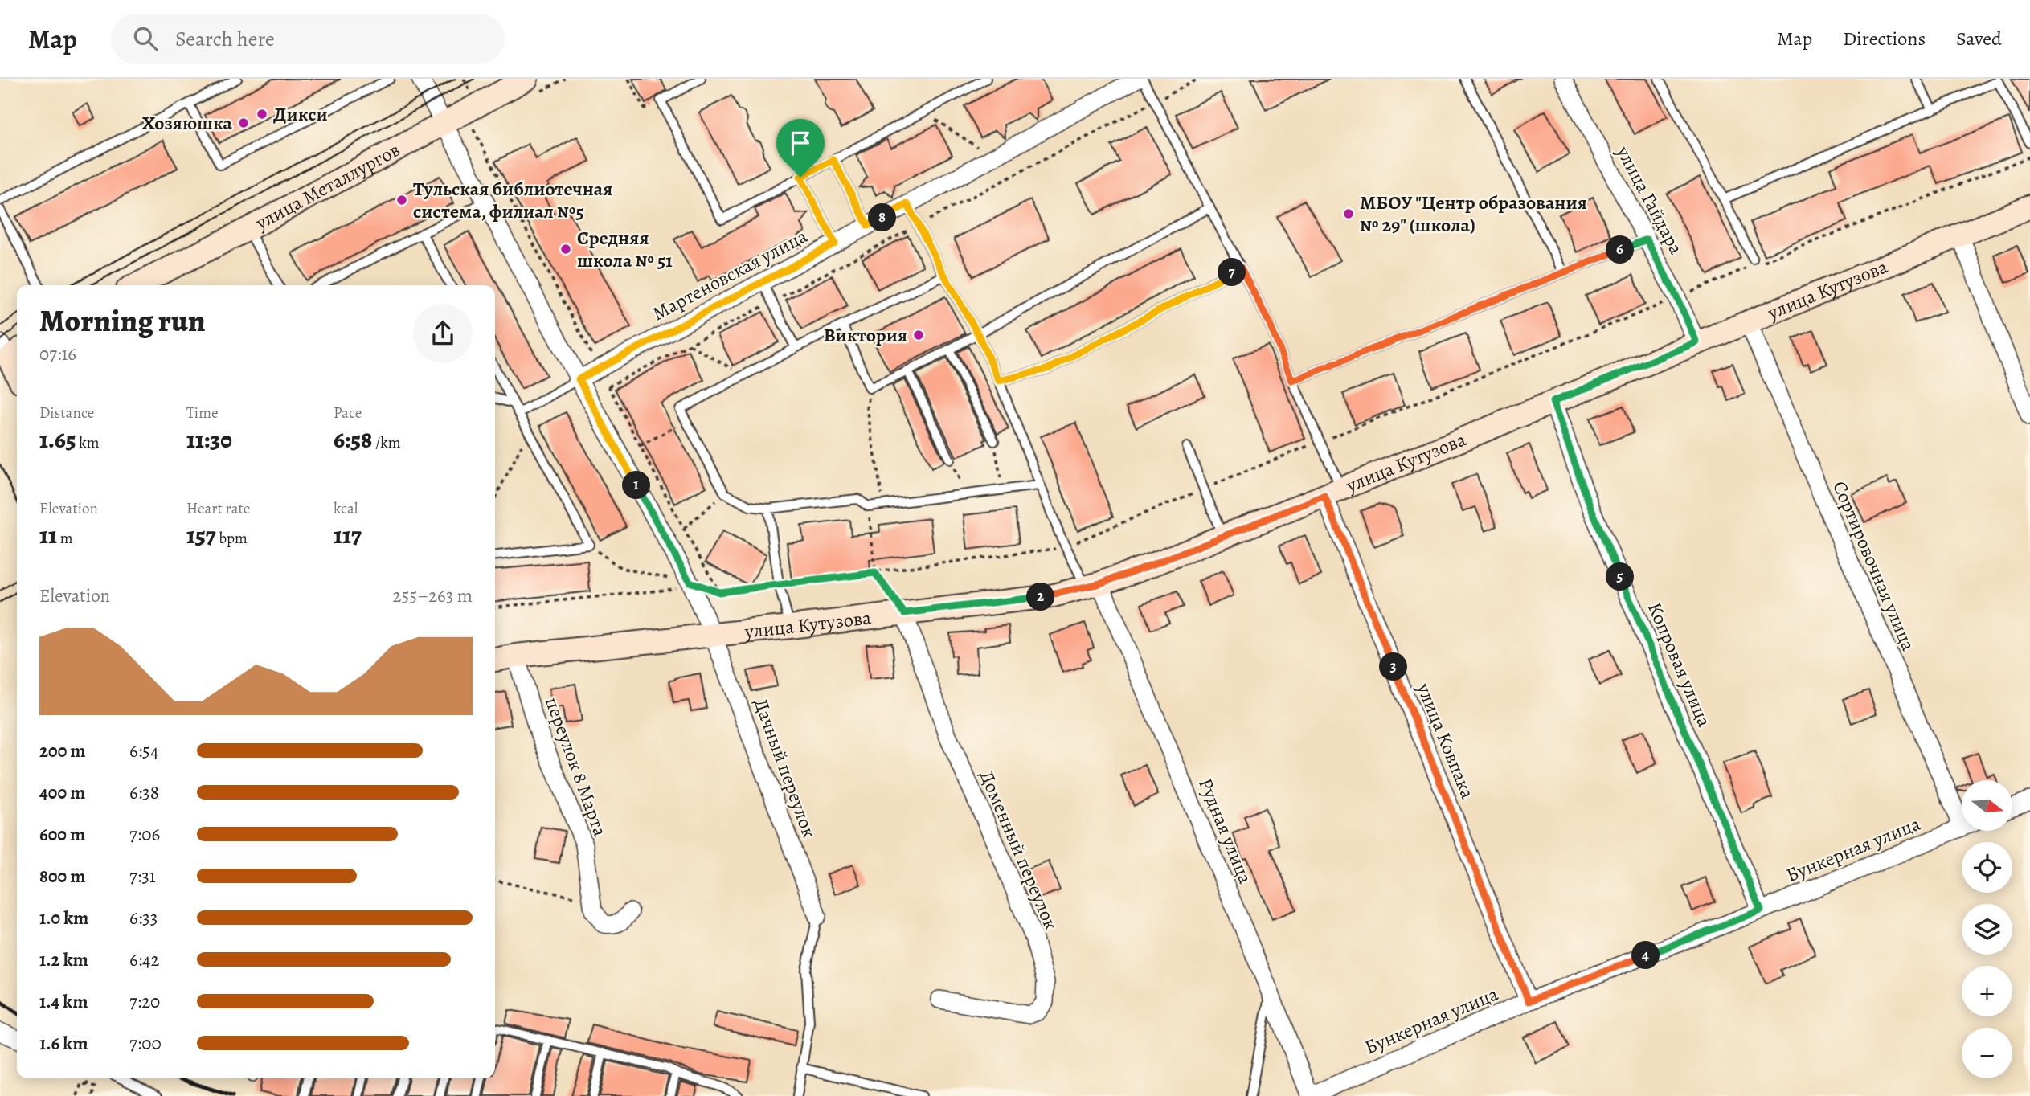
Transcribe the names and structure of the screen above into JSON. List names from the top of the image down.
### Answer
{
  "streets": {
    "main road": ["улица Металлургов", "улица Кутузова"],
    "street": [
      "улица Гайдара",
      "Мартеновская улица",
      "Сортировочная улица",
      "Копровая улица",
      "улица Ковпака",
      "переулок 8 Марта",
      "Дачный переулок",
      "Рудная улица",
      "Бункерная улица",
      "Доменный переулок"
    ]
  },
  "crossings": [
    ["улица Металлургов", "Дачный переулок"],
    ["улица Гайдара", "улица Кутузова"],
    ["Мартеновская улица", "Дачный переулок"],
    ["улица Кутузова", "Сортировочная улица"],
    ["улица Кутузова", "Копровая улица"],
    ["улица Кутузова", "улица Ковпака"],
    ["улица Кутузова", "переулок 8 Марта"],
    ["улица Кутузова", "Дачный переулок"],
    ["улица Кутузова", "Рудная улица"],
    ["улица Кутузова", "Доменный переулок"],
    ["Копровая улица", "Бункерная улица"],
    ["улица Ковпака", "Бункерная улица"],
    ["Рудная улица", "Бункерная улица"]
  ],
  "places": [
    "Дикси",
    "Хозяюшка",
    "Тульская библиотечная система, филиал №5",
    "МБОУ \"Центр образования № 29\" (школа)",
    "Средняя школа № 51",
    "Виктория"
  ],
  "north": "right",
  "page": {
    "header": "Map",
    "search": "Search here",
    "nav": ["Map", "Directions", "Saved"],
    "pins": [
      "8",
      "6",
      "7",
      "1",
      "5",
      "2",
      "3",
      "4"
    ],
    "heading": ["Morning run", "07:16"],
    "stats": [
      ["Distance", "1.65 km"],
      ["Time", "11:30"],
      ["Pace", "6:58 /km"],
      ["Elevation", "11 m"],
      ["Heart rate", "157 bpm"],
      ["kcal", "117"]
    ],
    "chart": ["Elevation", "255–263 m"],
    "list": [
      {
        "name": "200 m",
        "note": "6:54"
      },
      {
        "name": "400 m",
        "note": "6:38"
      },
      {
        "name": "600 m",
        "note": "7:06"
      },
      {
        "name": "800 m",
        "note": "7:31"
      },
      {
        "name": "1.0 km",
        "note": "6:33"
      },
      {
        "name": "1.2 km",
        "note": "6:42"
      },
      {
        "name": "1.4 km",
        "note": "7:20"
      },
      {
        "name": "1.6 km",
        "note": "7:00"
      }
    ],
    "map_buttons": ["+", "−"]
  }
}
